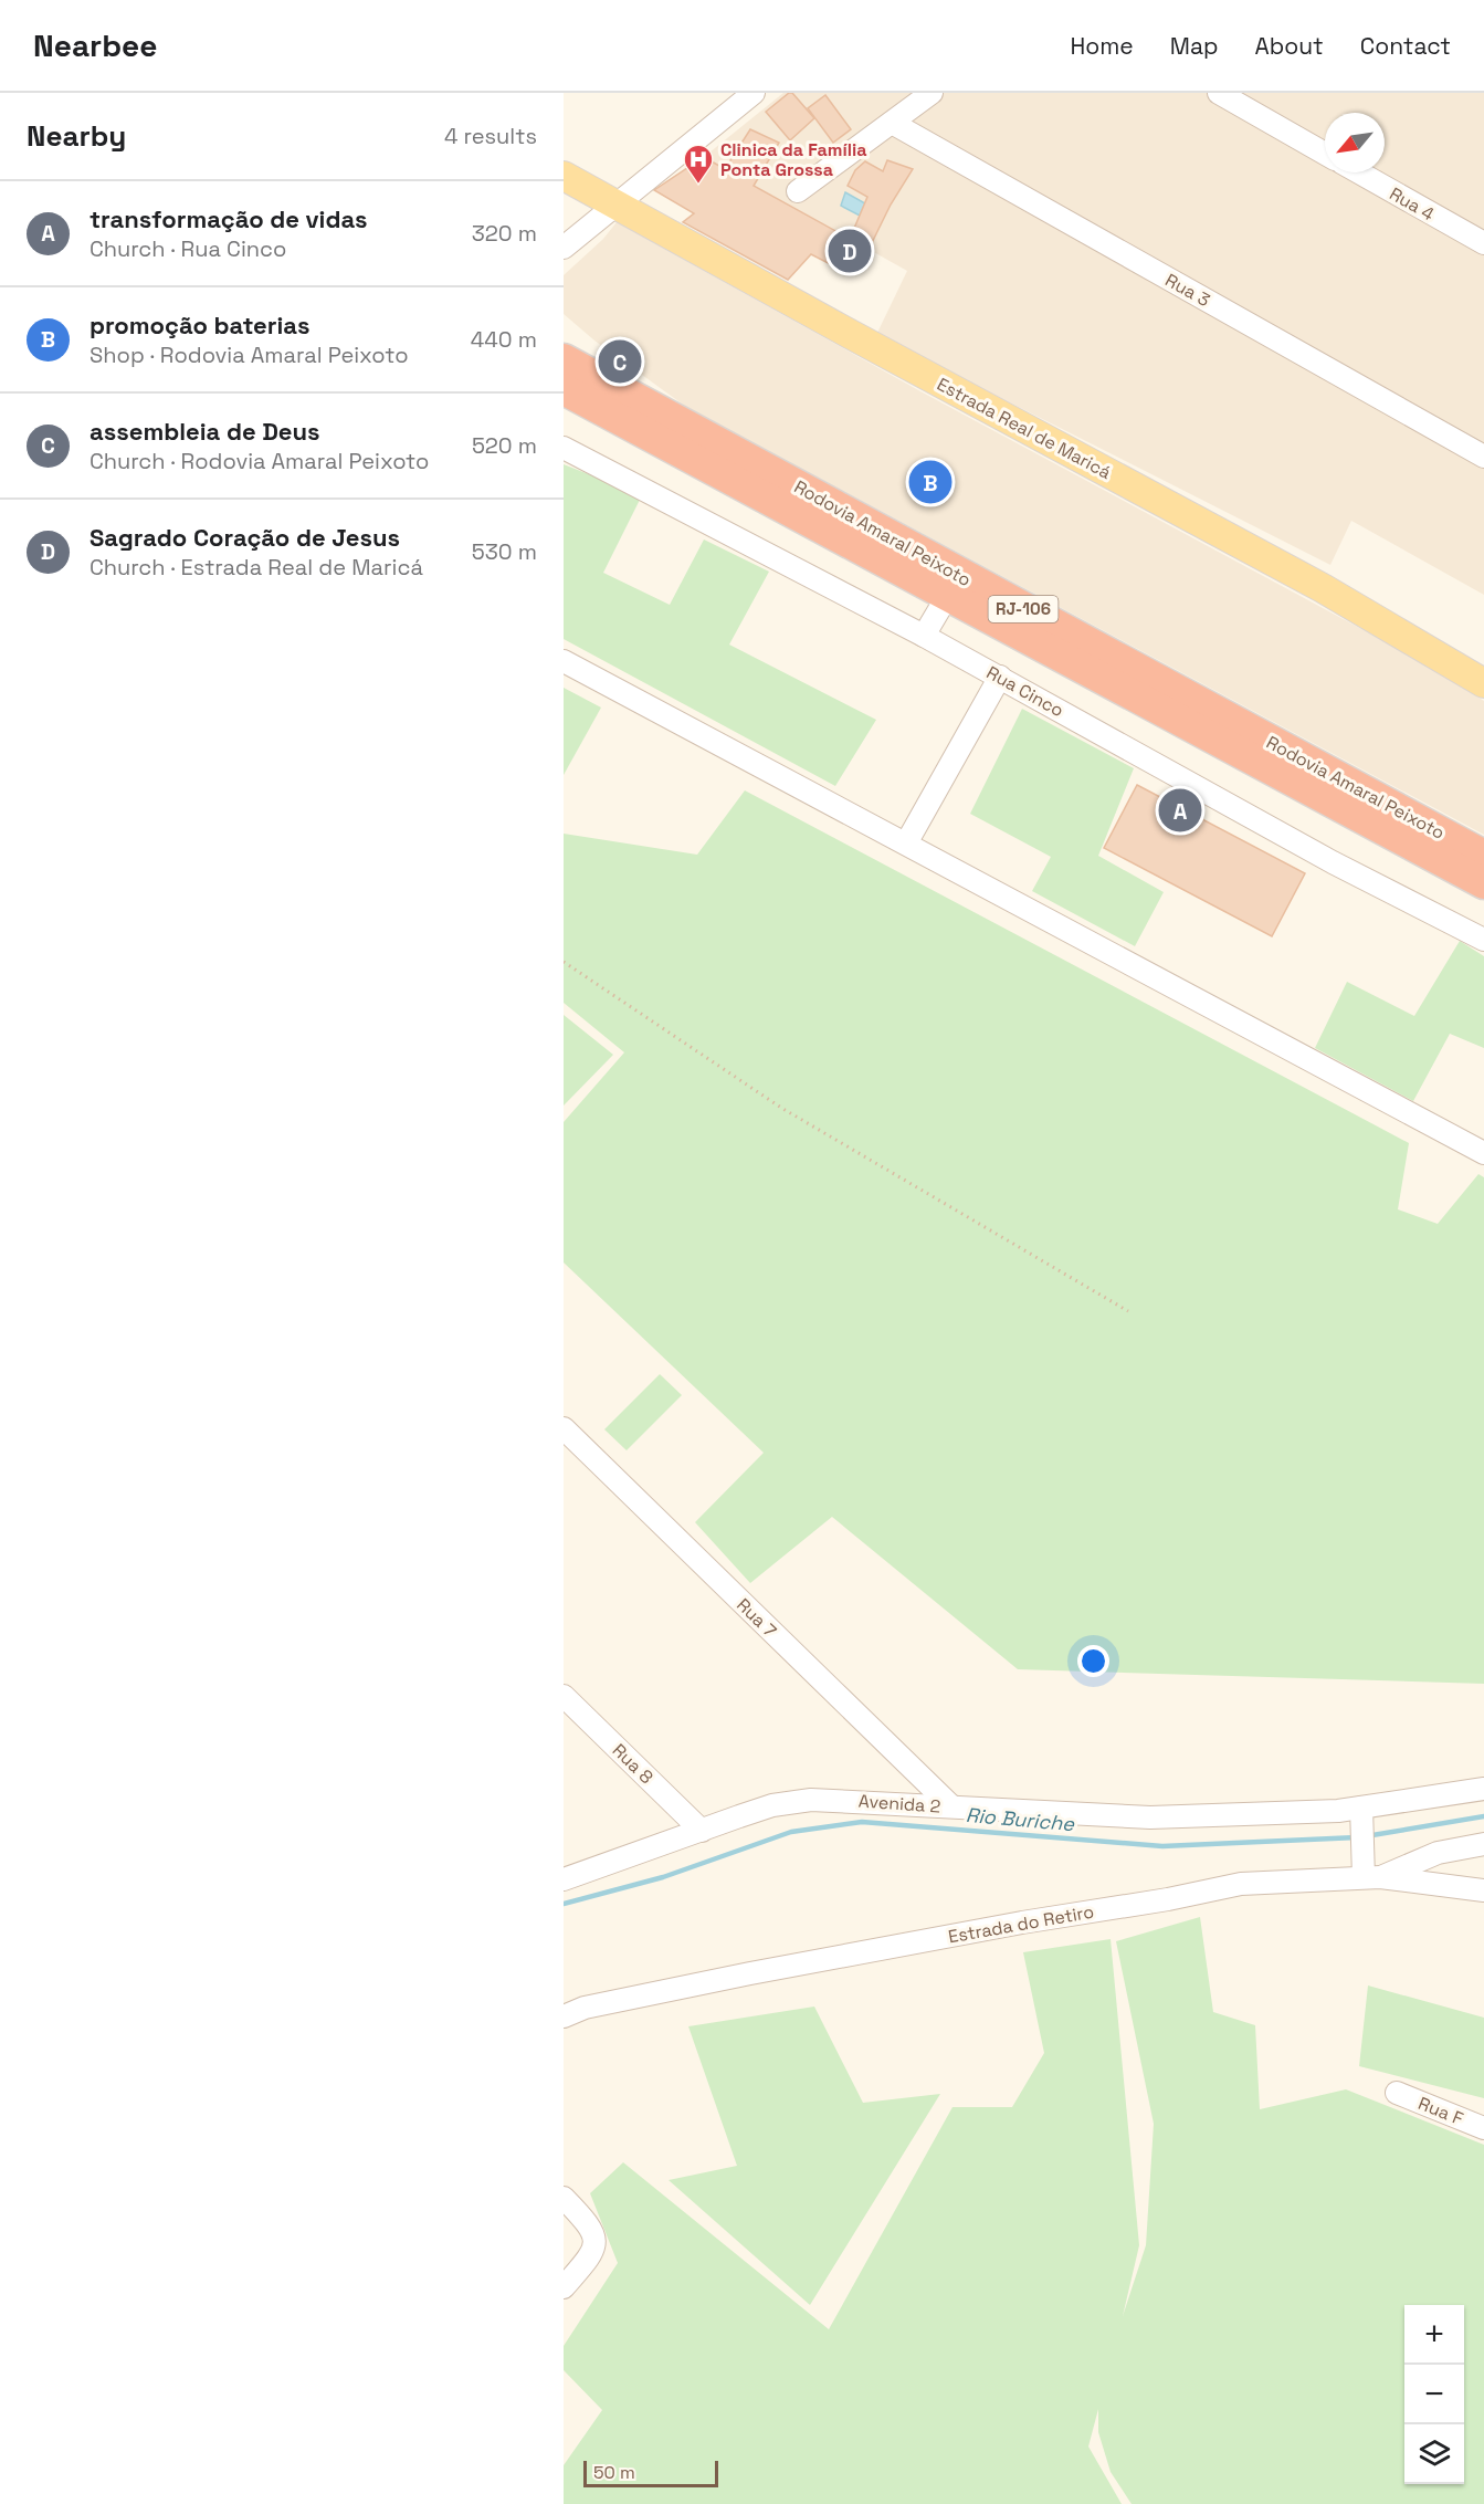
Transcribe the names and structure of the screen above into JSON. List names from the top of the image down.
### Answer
{
  "streets": {
    "highway": ["Rodovia Amaral Peixoto", "RJ-106"],
    "main road": ["Estrada Real de Maricá"],
    "street": [
      "Rua 4",
      "Rua 3",
      "Rua Cinco",
      "Rua 7",
      "Rua 8",
      "Avenida 2",
      "Estrada do Retiro",
      "Rua F"
    ]
  },
  "crossings": [
    ["Rua 7", "Avenida 2"],
    ["Rua 8", "Avenida 2"]
  ],
  "water": ["Rio Buriche"],
  "places": {
    "hospital": ["Clinica da Família Ponta Grossa"]
  },
  "scale_bar": "50 m",
  "north": "bottom left",
  "page": {
    "header": "Nearbee",
    "nav": [
      "Home",
      "Map",
      "About",
      "Contact"
    ],
    "heading": ["Nearby", "4 results"],
    "list": [
      {
        "mark": "A",
        "name": "transformação de vidas",
        "note": "Church · Rua Cinco",
        "value": "320 m"
      },
      {
        "mark": "B",
        "name": "promoção baterias",
        "note": "Shop · Rodovia Amaral Peixoto",
        "value": "440 m"
      },
      {
        "mark": "C",
        "name": "assembleia de Deus",
        "note": "Church · Rodovia Amaral Peixoto",
        "value": "520 m"
      },
      {
        "mark": "D",
        "name": "Sagrado Coração de Jesus",
        "note": "Church · Estrada Real de Maricá",
        "value": "530 m"
      }
    ],
    "pins": [
      "D",
      "C",
      "B",
      "A"
    ],
    "map_buttons": ["+", "−"],
    "scale": "50 m"
  }
}
